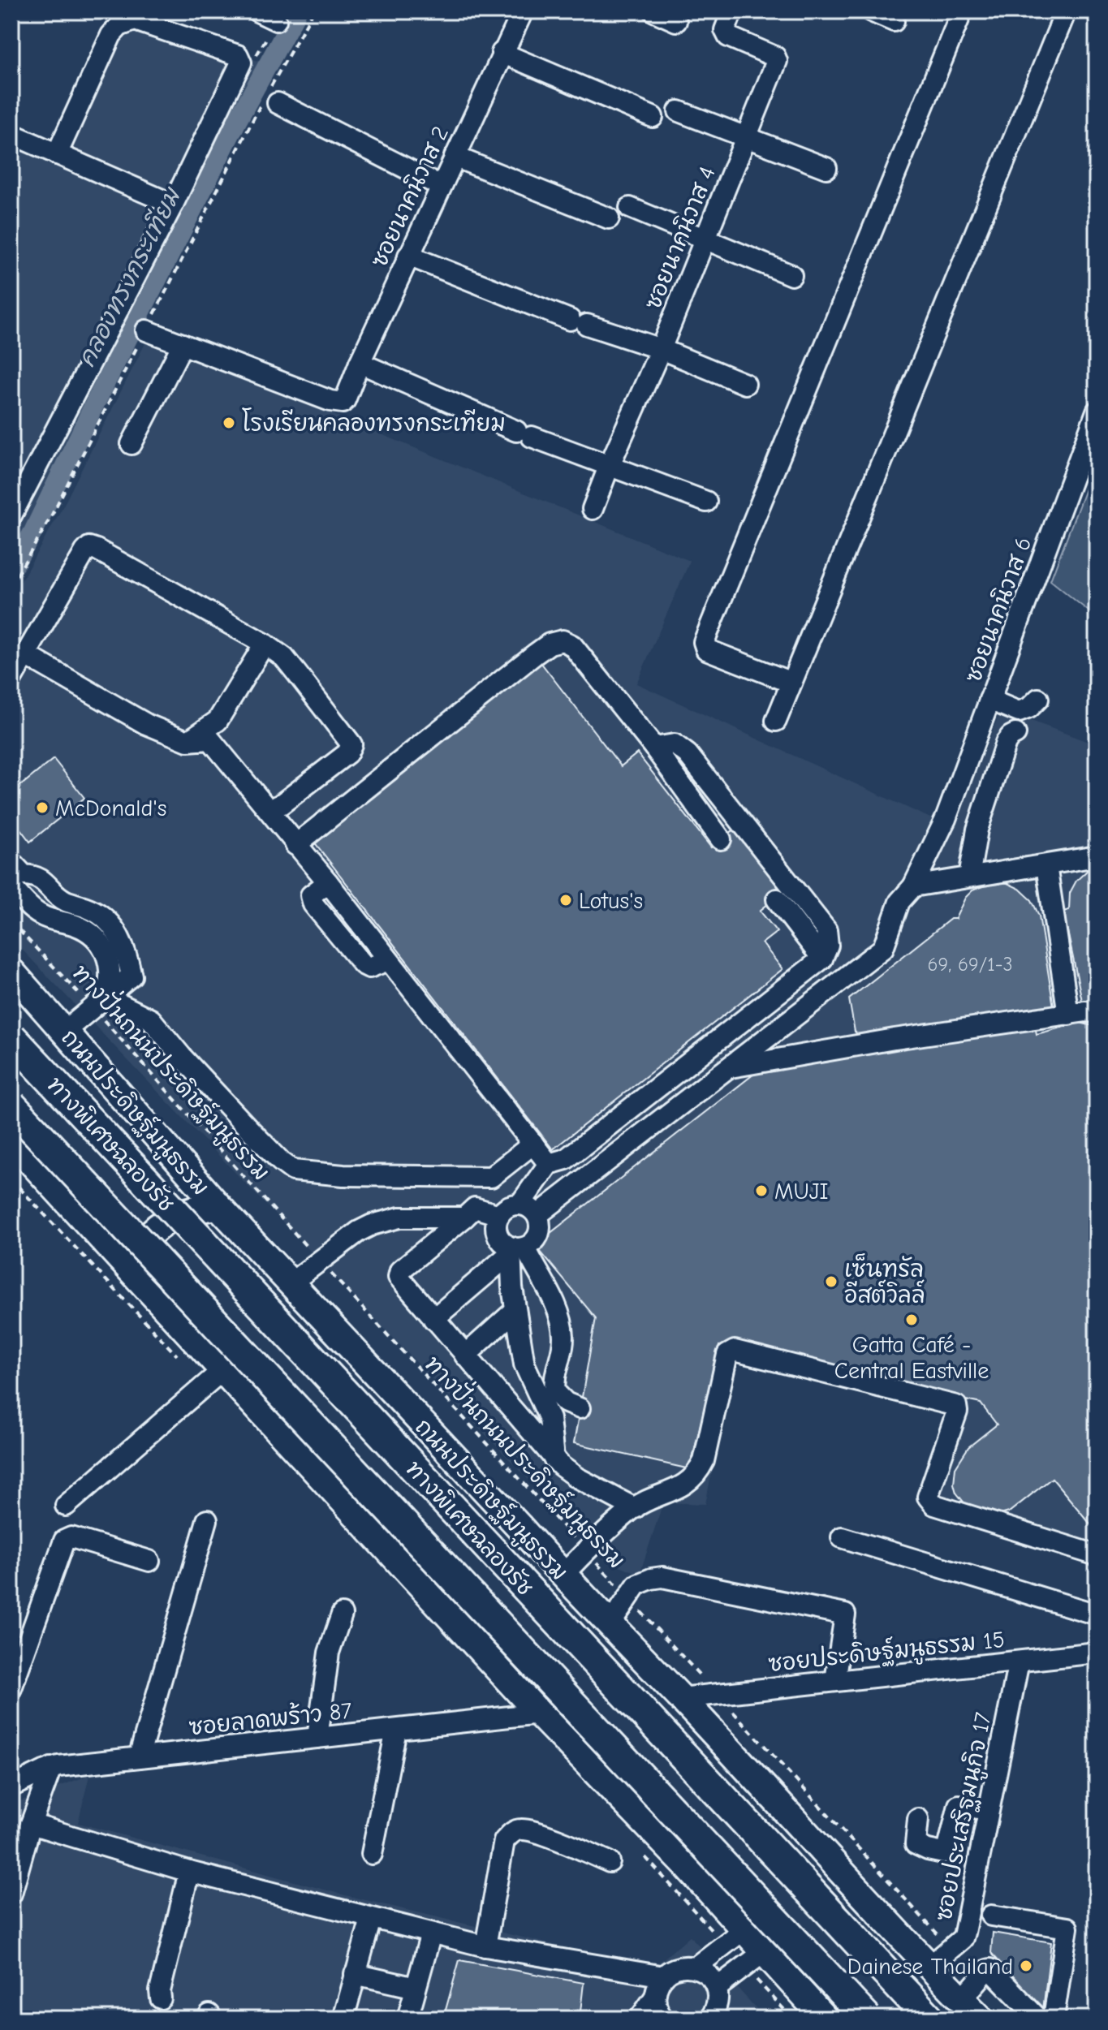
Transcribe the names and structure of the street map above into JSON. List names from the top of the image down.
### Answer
{
  "streets": {
    "highway": ["ทางพิเศษฉลองรัช"],
    "main road": ["ถนนประดิษฐ์มนูธรรม"],
    "street": [
      "ซอยนาคนิวาส 2",
      "ซอยนาคนิวาส 4",
      "ซอยนาคนิวาส 6",
      "ซอยประดิษฐ์มนูธรรม 15",
      "ซอยลาดพร้าว 87",
      "ซอยประเสริฐมนูกิจ 17"
    ],
    "path": ["ทางปั่นถนนประดิษฐ์มนูธรรม"]
  },
  "crossings": [
    ["ทางปั่นถนนประดิษฐ์มนูธรรม", "ซอยประดิษฐ์มนูธรรม 15"],
    ["ทางปั่นถนนประดิษฐ์มนูธรรม", "ซอยประเสริฐมนูกิจ 17"],
    ["ถนนประดิษฐ์มนูธรรม", "ซอยประดิษฐ์มนูธรรม 15"],
    ["ถนนประดิษฐ์มนูธรรม", "ซอยประเสริฐมนูกิจ 17"],
    ["ซอยประดิษฐ์มนูธรรม 15", "ซอยประเสริฐมนูกิจ 17"]
  ],
  "water": ["คลองทรงกระเทียม"],
  "places": [
    "โรงเรียนคลองทรงกระเทียม",
    "McDonald's",
    "Lotus's",
    "MUJI",
    "เซ็นทรัล อีสต์วิลล์",
    "Gatta Café - Central Eastville",
    "Dainese Thailand"
  ],
  "house_numbers": ["69, 69/1-3"]
}
